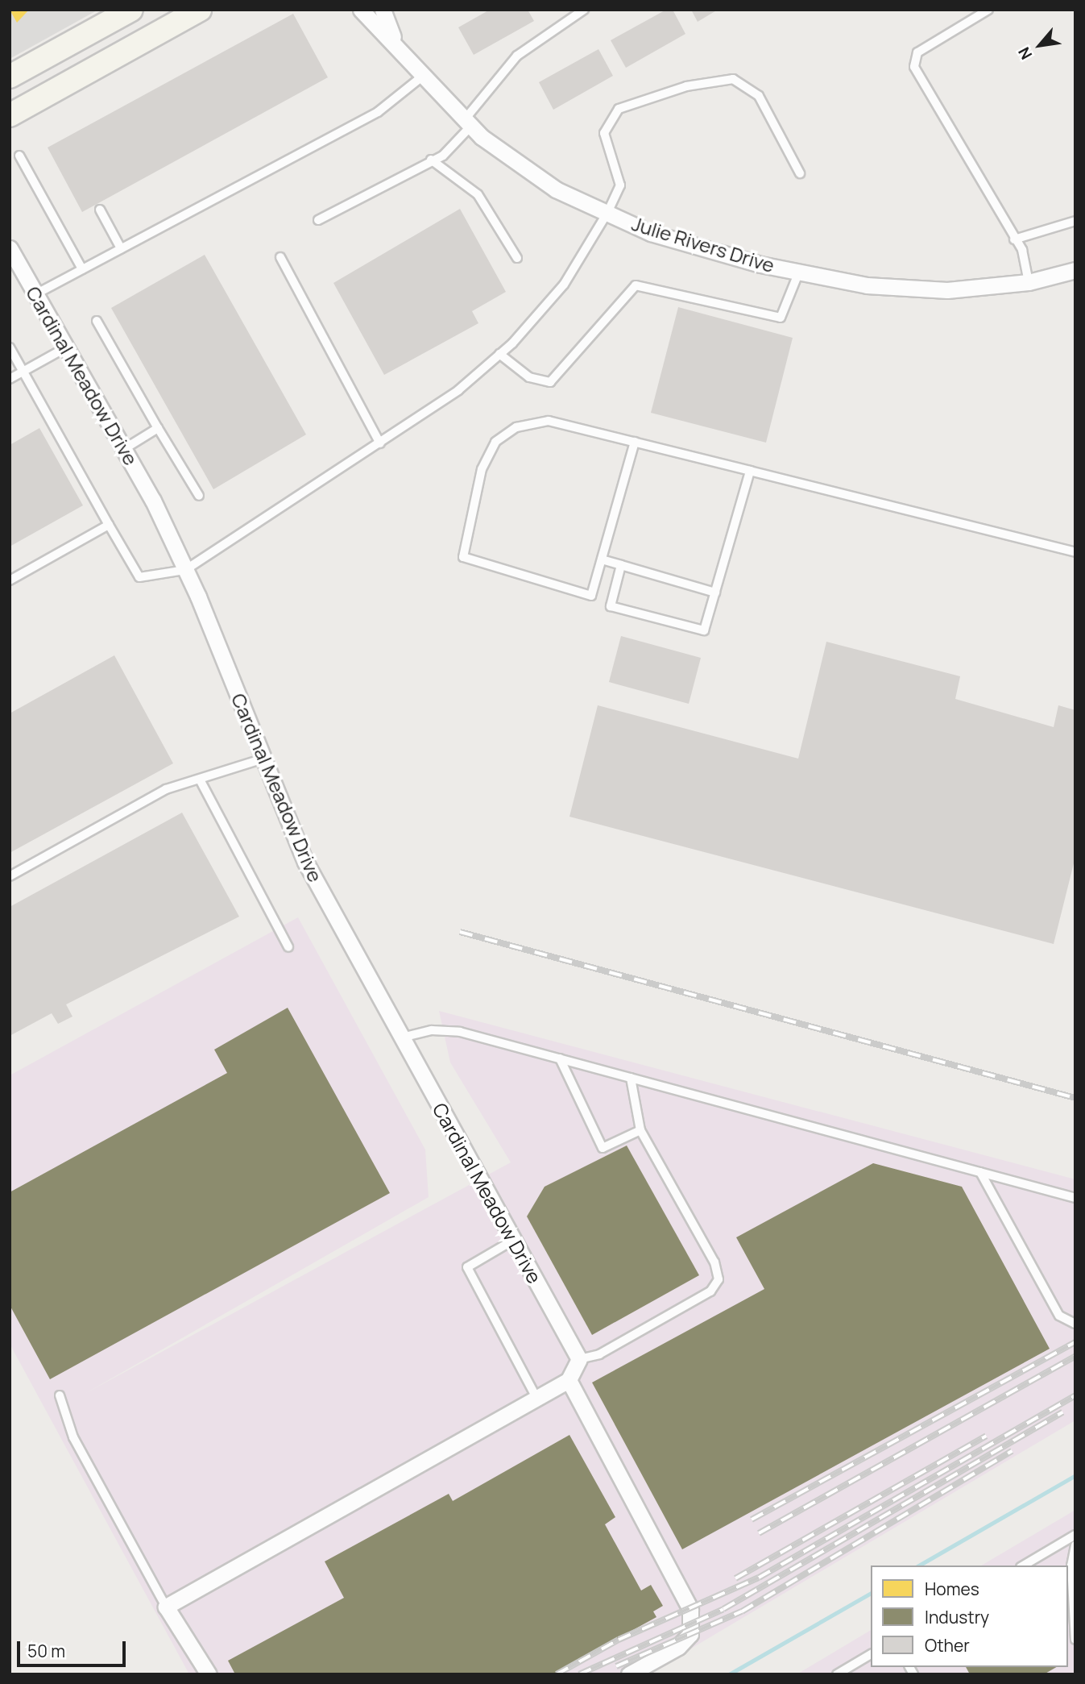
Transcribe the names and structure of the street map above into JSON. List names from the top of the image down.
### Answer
{
  "streets": {
    "street": ["Julie Rivers Drive", "Cardinal Meadow Drive"]
  },
  "legend": ["Homes", "Industry", "Other"],
  "scale_bar": "50 m",
  "north": "bottom left"
}
